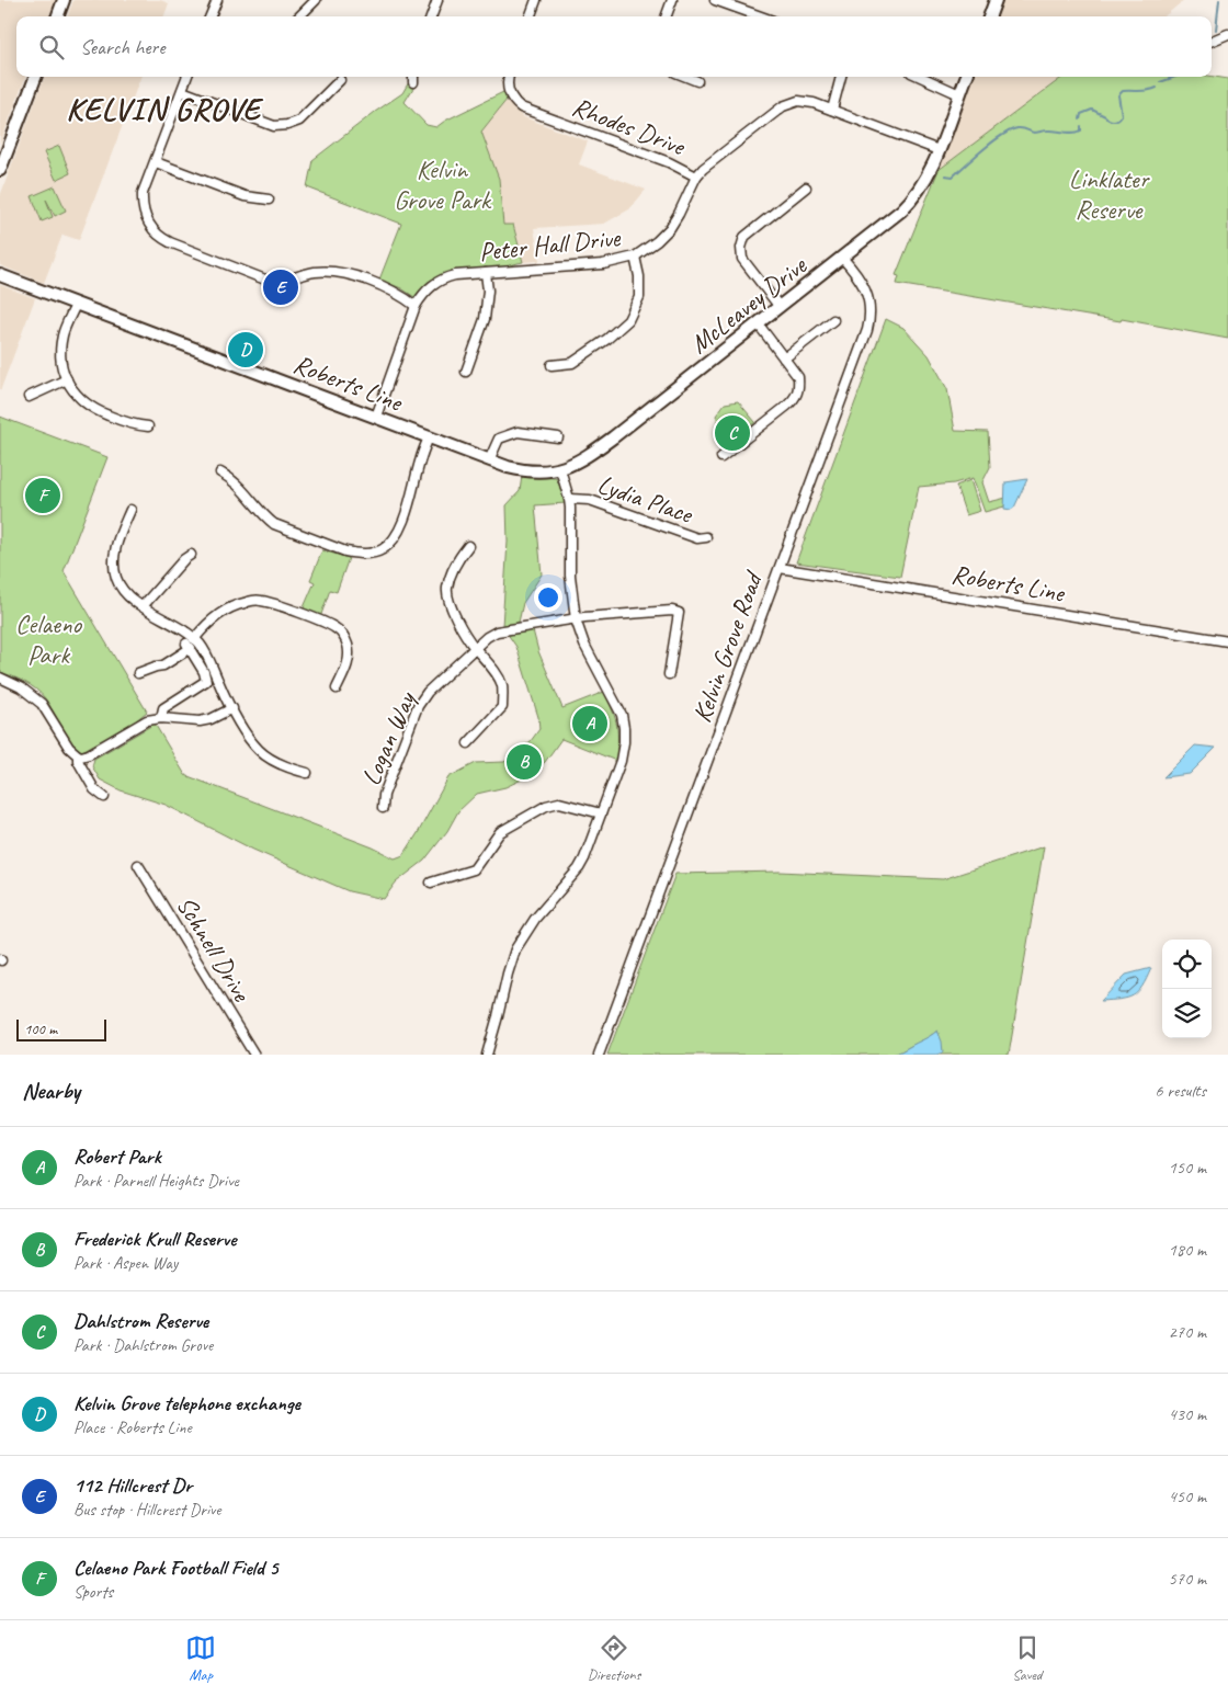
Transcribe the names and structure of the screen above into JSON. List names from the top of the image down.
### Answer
{
  "streets": {
    "main road": ["McLeavey Drive", "Roberts Line"],
    "street": [
      "Rhodes Drive",
      "Peter Hall Drive",
      "Lydia Place",
      "Kelvin Grove Road",
      "Logan Way",
      "Schnell Drive"
    ]
  },
  "crossings": [
    ["Rhodes Drive", "Peter Hall Drive"],
    ["Peter Hall Drive", "McLeavey Drive"],
    ["Peter Hall Drive", "Roberts Line"],
    ["McLeavey Drive", "Roberts Line"],
    ["McLeavey Drive", "Kelvin Grove Road"],
    ["Roberts Line", "Kelvin Grove Road"]
  ],
  "districts": ["KELVIN GROVE"],
  "parks": ["Kelvin Grove Park", "Linklater Reserve", "Celaeno Park"],
  "scale_bar": "100 m",
  "page": {
    "search": "Search here",
    "pins": [
      "E",
      "D",
      "C",
      "F",
      "A",
      "B"
    ],
    "scale": "100 m",
    "heading": ["Nearby", "6 results"],
    "list": [
      {
        "mark": "A",
        "name": "Robert Park",
        "note": "Park · Parnell Heights Drive",
        "value": "150 m"
      },
      {
        "mark": "B",
        "name": "Frederick Krull Reserve",
        "note": "Park · Aspen Way",
        "value": "180 m"
      },
      {
        "mark": "C",
        "name": "Dahlstrom Reserve",
        "note": "Park · Dahlstrom Grove",
        "value": "270 m"
      },
      {
        "mark": "D",
        "name": "Kelvin Grove telephone exchange",
        "note": "Place · Roberts Line",
        "value": "430 m"
      },
      {
        "mark": "E",
        "name": "112 Hillcrest Dr",
        "note": "Bus stop · Hillcrest Drive",
        "value": "450 m"
      },
      {
        "mark": "F",
        "name": "Celaeno Park Football Field 5",
        "note": "Sports",
        "value": "570 m"
      }
    ],
    "nav": ["Map", "Directions", "Saved"]
  }
}
